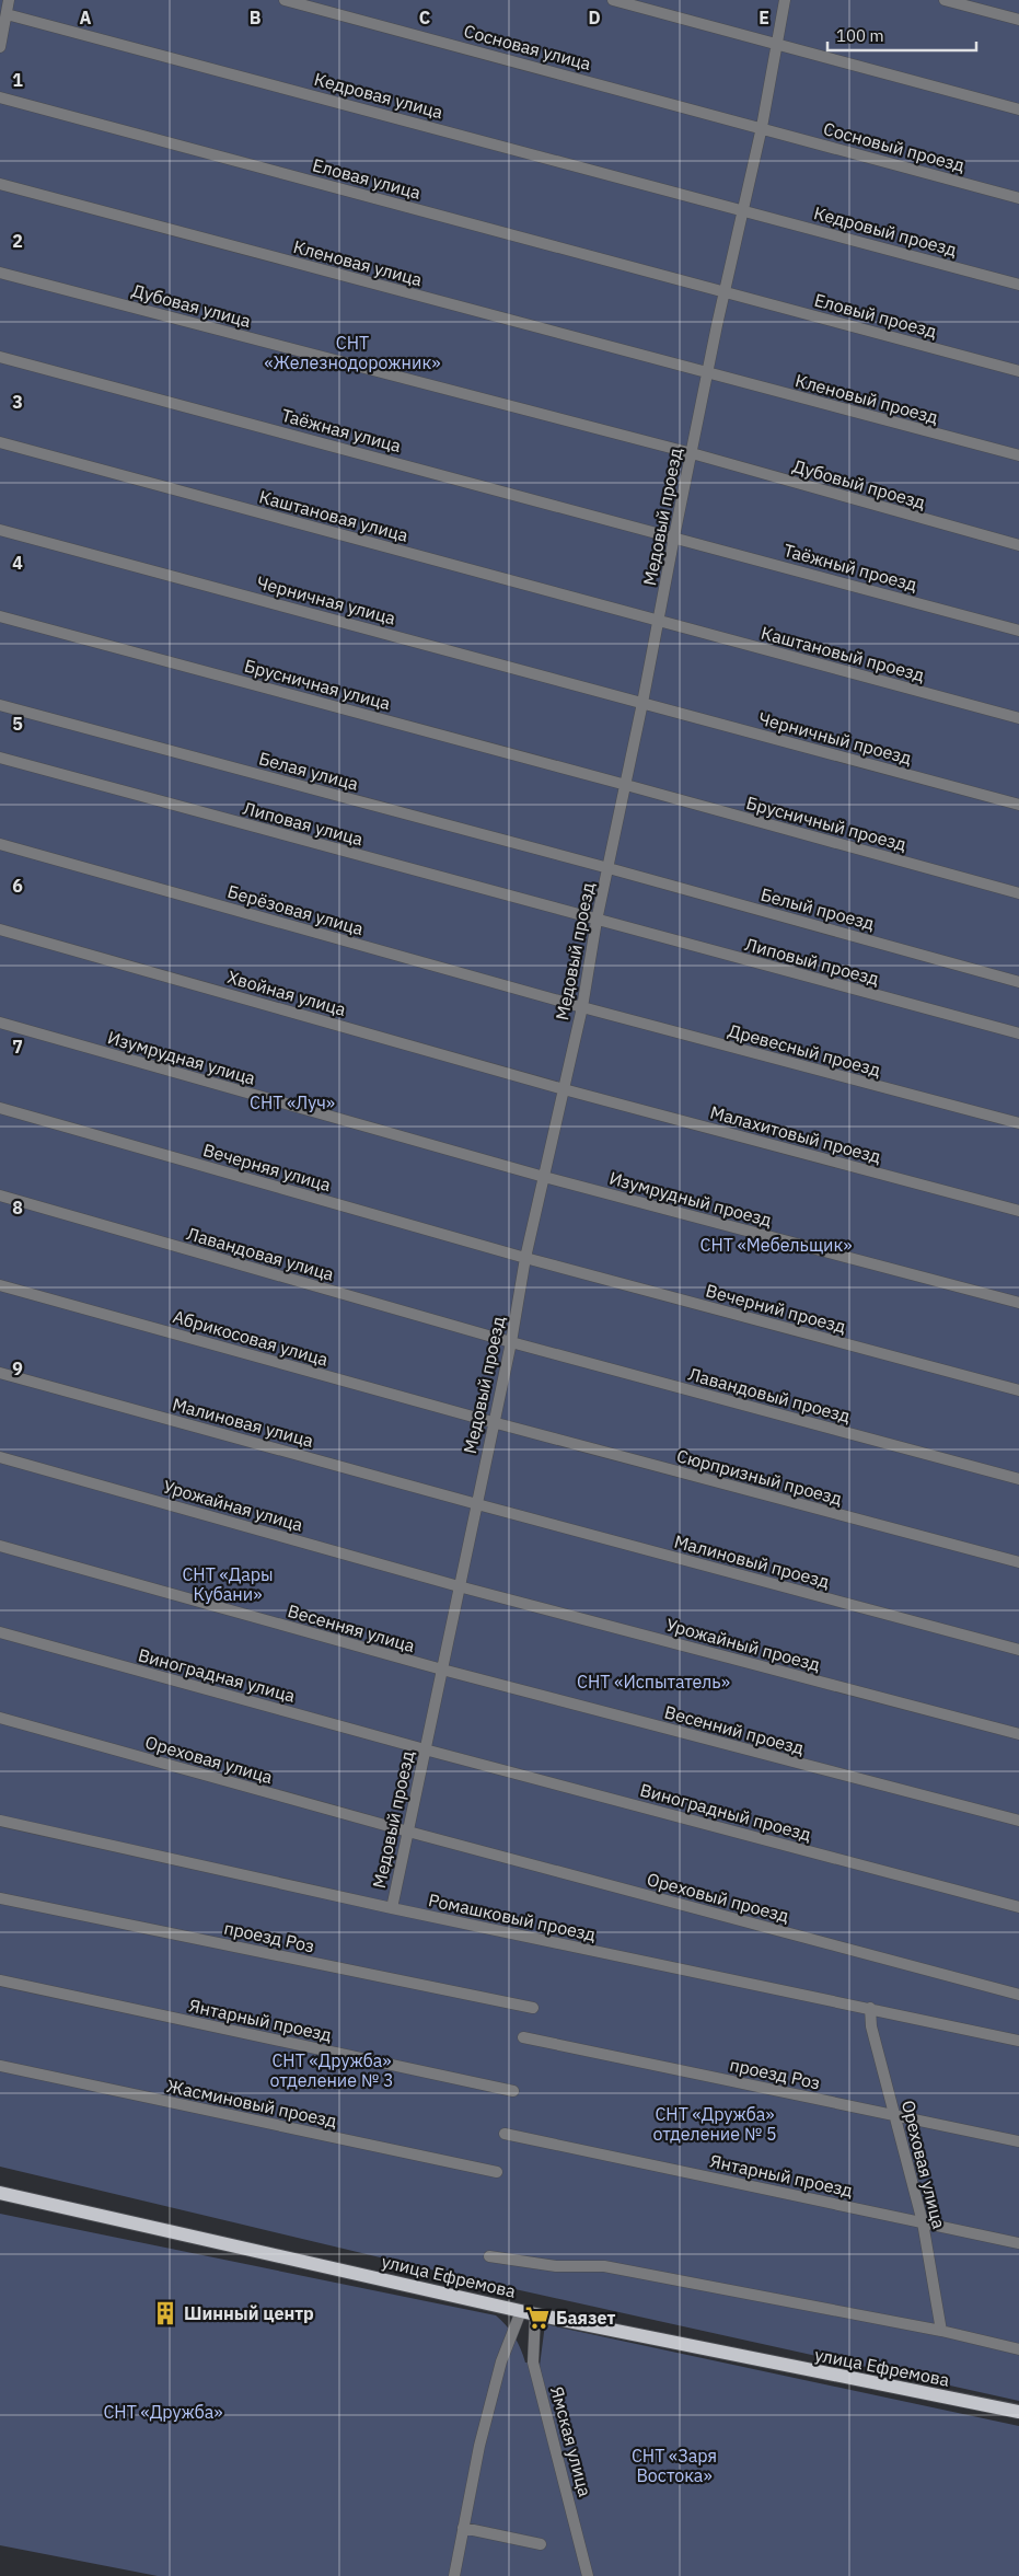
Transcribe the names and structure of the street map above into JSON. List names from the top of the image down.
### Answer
{
  "streets": {
    "main road": ["улица Ефремова"],
    "street": [
      "Сосновая улица",
      "Кедровая улица",
      "Сосновый проезд",
      "Еловая улица",
      "Кедровый проезд",
      "Кленовая улица",
      "Дубовая улица",
      "Еловый проезд",
      "Кленовый проезд",
      "Таёжная улица",
      "Дубовый проезд",
      "Каштановая улица",
      "Медовый проезд",
      "Таёжный проезд",
      "Черничная улица",
      "Каштановый проезд",
      "Брусничная улица",
      "Черничный проезд",
      "Белая улица",
      "Липовая улица",
      "Брусничный проезд",
      "Белый проезд",
      "Берёзовая улица",
      "Липовый проезд",
      "Хвойная улица",
      "Древесный проезд",
      "Изумрудная улица",
      "Малахитовый проезд",
      "Вечерняя улица",
      "Изумрудный проезд",
      "Лавандовая улица",
      "Вечерний проезд",
      "Абрикосовая улица",
      "Лавандовый проезд",
      "Малиновая улица",
      "Сюрпризный проезд",
      "Урожайная улица",
      "Малиновый проезд",
      "Весенняя улица",
      "Урожайный проезд",
      "Виноградная улица",
      "Весенний проезд",
      "Ореховая улица",
      "Виноградный проезд",
      "Ореховый проезд",
      "Ромашковый проезд",
      "проезд Роз",
      "Янтарный проезд",
      "Жасминовый проезд",
      "Ямская улица"
    ]
  },
  "crossings": [
    ["Сосновая улица", "Сосновый проезд"],
    ["Сосновая улица", "Медовый проезд"],
    ["Кедровая улица", "Кедровый проезд"],
    ["Кедровая улица", "Медовый проезд"],
    ["Сосновый проезд", "Медовый проезд"],
    ["Еловая улица", "Еловый проезд"],
    ["Еловая улица", "Медовый проезд"],
    ["Кедровый проезд", "Медовый проезд"],
    ["Кленовая улица", "Кленовый проезд"],
    ["Кленовая улица", "Медовый проезд"],
    ["Дубовая улица", "Дубовый проезд"],
    ["Дубовая улица", "Медовый проезд"],
    ["Еловый проезд", "Медовый проезд"],
    ["Кленовый проезд", "Медовый проезд"],
    ["Таёжная улица", "Медовый проезд"],
    ["Таёжная улица", "Таёжный проезд"],
    ["Дубовый проезд", "Медовый проезд"],
    ["Каштановая улица", "Медовый проезд"],
    ["Каштановая улица", "Каштановый проезд"],
    ["Медовый проезд", "Таёжный проезд"],
    ["Медовый проезд", "Черничная улица"],
    ["Медовый проезд", "Каштановый проезд"],
    ["Медовый проезд", "Брусничная улица"],
    ["Медовый проезд", "Черничный проезд"],
    ["Медовый проезд", "Белая улица"],
    ["Медовый проезд", "Липовая улица"],
    ["Медовый проезд", "Брусничный проезд"],
    ["Медовый проезд", "Белый проезд"],
    ["Медовый проезд", "Берёзовая улица"],
    ["Медовый проезд", "Липовый проезд"],
    ["Медовый проезд", "Хвойная улица"],
    ["Медовый проезд", "Древесный проезд"],
    ["Медовый проезд", "Изумрудная улица"],
    ["Медовый проезд", "Малахитовый проезд"],
    ["Медовый проезд", "Вечерняя улица"],
    ["Медовый проезд", "Изумрудный проезд"],
    ["Медовый проезд", "Лавандовая улица"],
    ["Медовый проезд", "Вечерний проезд"],
    ["Медовый проезд", "Абрикосовая улица"],
    ["Медовый проезд", "Лавандовый проезд"],
    ["Медовый проезд", "Малиновая улица"],
    ["Медовый проезд", "Сюрпризный проезд"],
    ["Медовый проезд", "Урожайная улица"],
    ["Медовый проезд", "Малиновый проезд"],
    ["Медовый проезд", "Весенняя улица"],
    ["Медовый проезд", "Урожайный проезд"],
    ["Медовый проезд", "Виноградная улица"],
    ["Медовый проезд", "Весенний проезд"],
    ["Медовый проезд", "Ореховая улица"],
    ["Медовый проезд", "Виноградный проезд"],
    ["Медовый проезд", "Ореховый проезд"],
    ["Медовый проезд", "Ромашковый проезд"],
    ["Черничная улица", "Черничный проезд"],
    ["Брусничная улица", "Брусничный проезд"],
    ["Белая улица", "Белый проезд"],
    ["Липовая улица", "Липовый проезд"],
    ["Берёзовая улица", "Древесный проезд"],
    ["Хвойная улица", "Малахитовый проезд"],
    ["Изумрудная улица", "Изумрудный проезд"],
    ["Вечерняя улица", "Вечерний проезд"],
    ["Лавандовая улица", "Лавандовый проезд"],
    ["Абрикосовая улица", "Сюрпризный проезд"],
    ["Малиновая улица", "Малиновый проезд"],
    ["Урожайная улица", "Урожайный проезд"],
    ["Весенняя улица", "Весенний проезд"],
    ["Виноградная улица", "Виноградный проезд"],
    ["Ореховая улица", "Ореховый проезд"],
    ["Ореховая улица", "Ромашковый проезд"],
    ["Ореховая улица", "проезд Роз"],
    ["Ореховая улица", "Янтарный проезд"],
    ["Ореховая улица", "улица Ефремова"],
    ["улица Ефремова", "Ямская улица"]
  ],
  "parks": [
    "СНТ «Железнодорожник»",
    "СНТ «Луч»",
    "СНТ «Мебельщик»",
    "СНТ «Дары Кубани»",
    "СНТ «Испытатель»",
    "СНТ «Дружба» отделение № 3",
    "СНТ «Дружба» отделение № 5",
    "СНТ «Дружба»",
    "СНТ «Заря Востока»"
  ],
  "places": {
    "building": ["Шинный центр"],
    "supermarket": ["Баязет"]
  },
  "scale_bar": "100 m",
  "grid": {
    "columns": [
      "A",
      "B",
      "C",
      "D",
      "E"
    ],
    "rows": [
      "1",
      "2",
      "3",
      "4",
      "5",
      "6",
      "7",
      "8",
      "9"
    ]
  }
}
